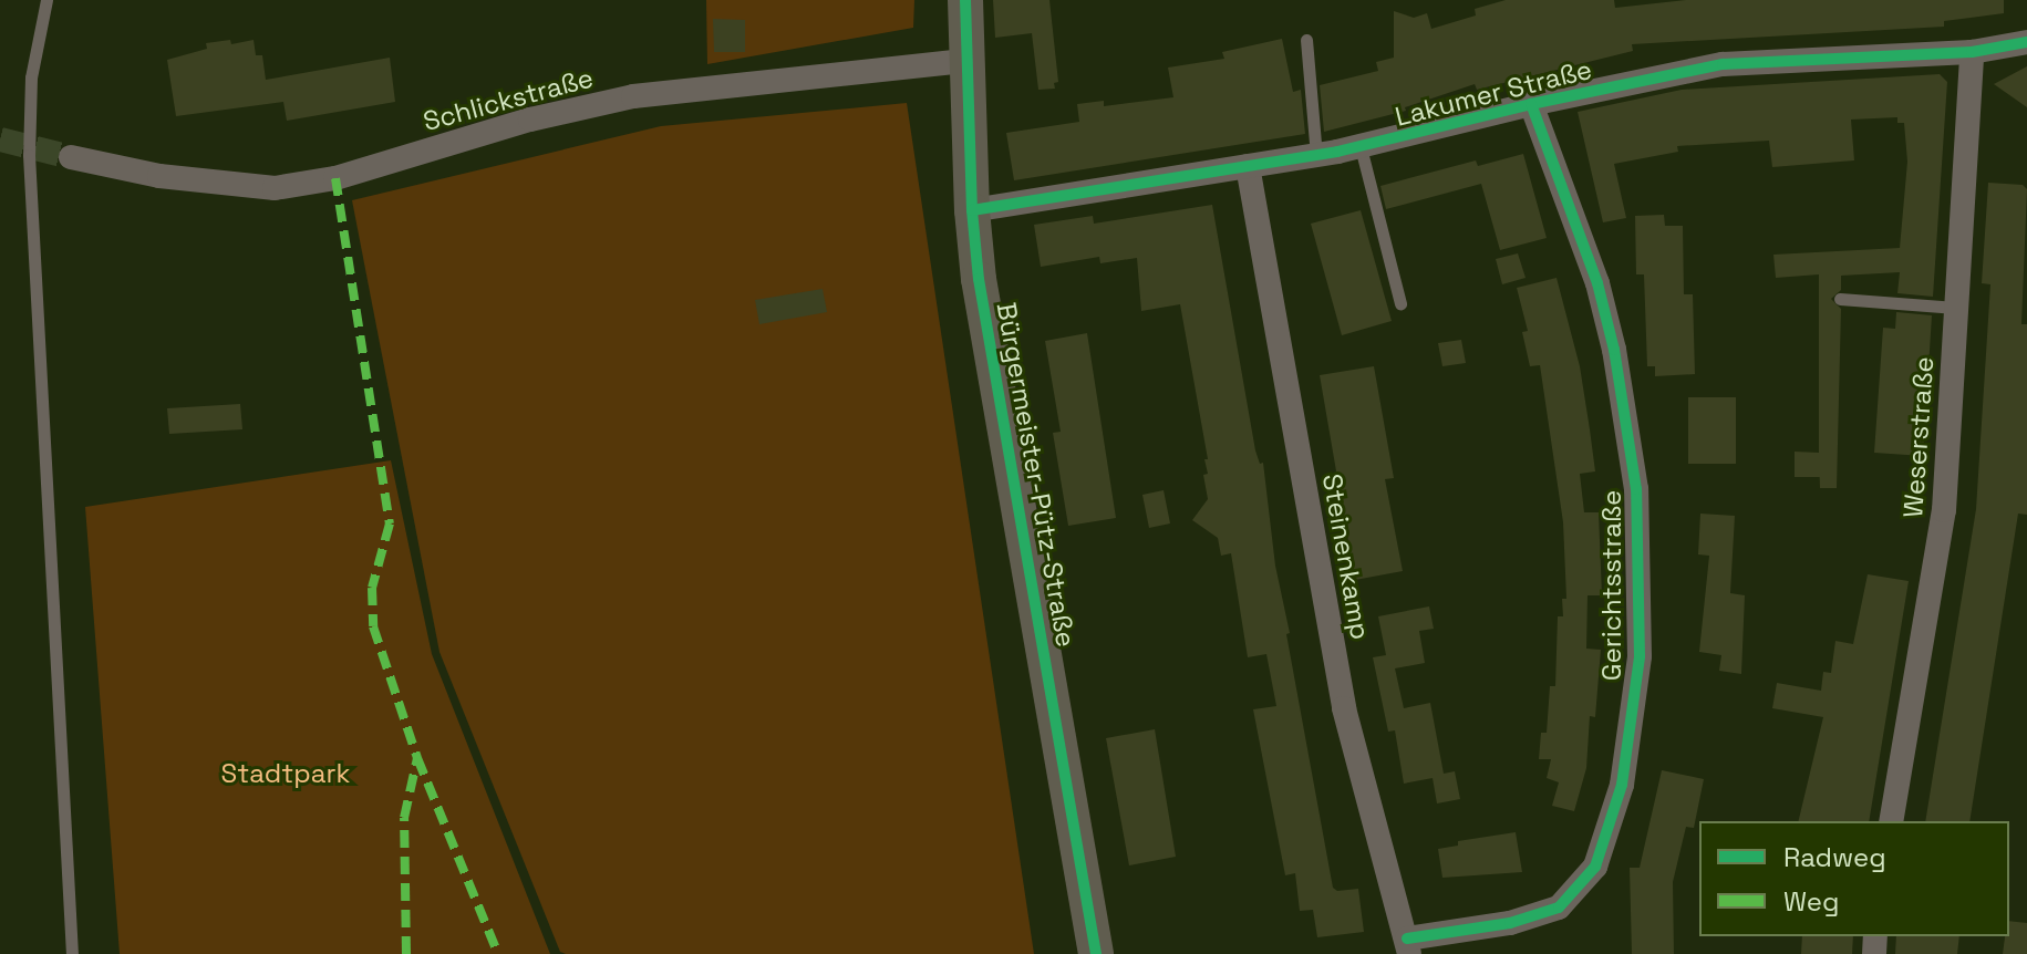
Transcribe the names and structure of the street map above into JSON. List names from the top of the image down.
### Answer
{
  "streets": {
    "main road": ["Bürgermeister-Pütz-Straße"],
    "street": [
      "Lakumer Straße",
      "Schlickstraße",
      "Weserstraße",
      "Steinenkamp",
      "Gerichtsstraße"
    ]
  },
  "crossings": [
    ["Lakumer Straße", "Weserstraße"],
    ["Lakumer Straße", "Bürgermeister-Pütz-Straße"],
    ["Lakumer Straße", "Steinenkamp"],
    ["Lakumer Straße", "Gerichtsstraße"],
    ["Schlickstraße", "Bürgermeister-Pütz-Straße"],
    ["Steinenkamp", "Gerichtsstraße"]
  ],
  "parks": ["Stadtpark"],
  "legend": ["Radweg", "Weg"]
}
